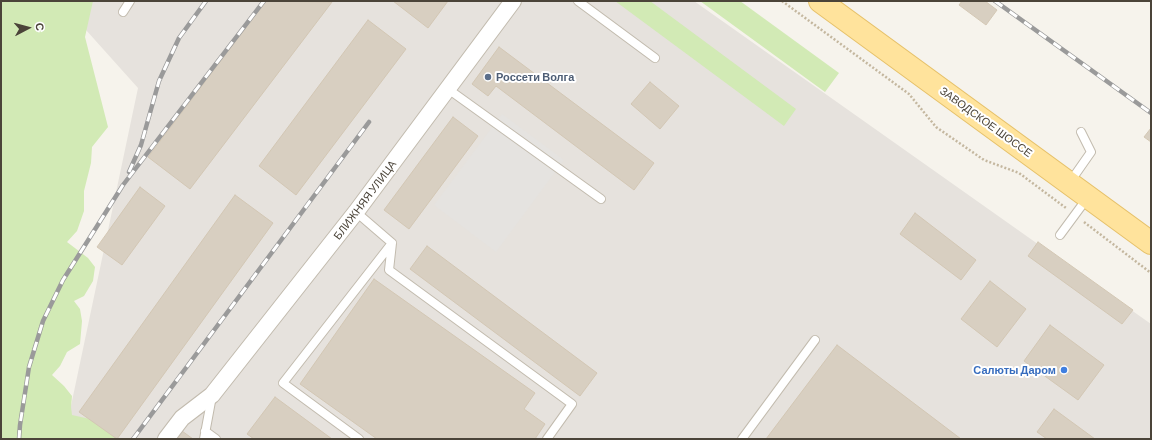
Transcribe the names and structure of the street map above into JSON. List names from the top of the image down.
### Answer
{
  "streets": {
    "main road": ["ЗАВОДСКОЕ ШОССЕ"],
    "street": ["БЛИЖНЯЯ УЛИЦА"]
  },
  "places": ["Россети Волга", "Салюты Даром"],
  "north": "right"
}
